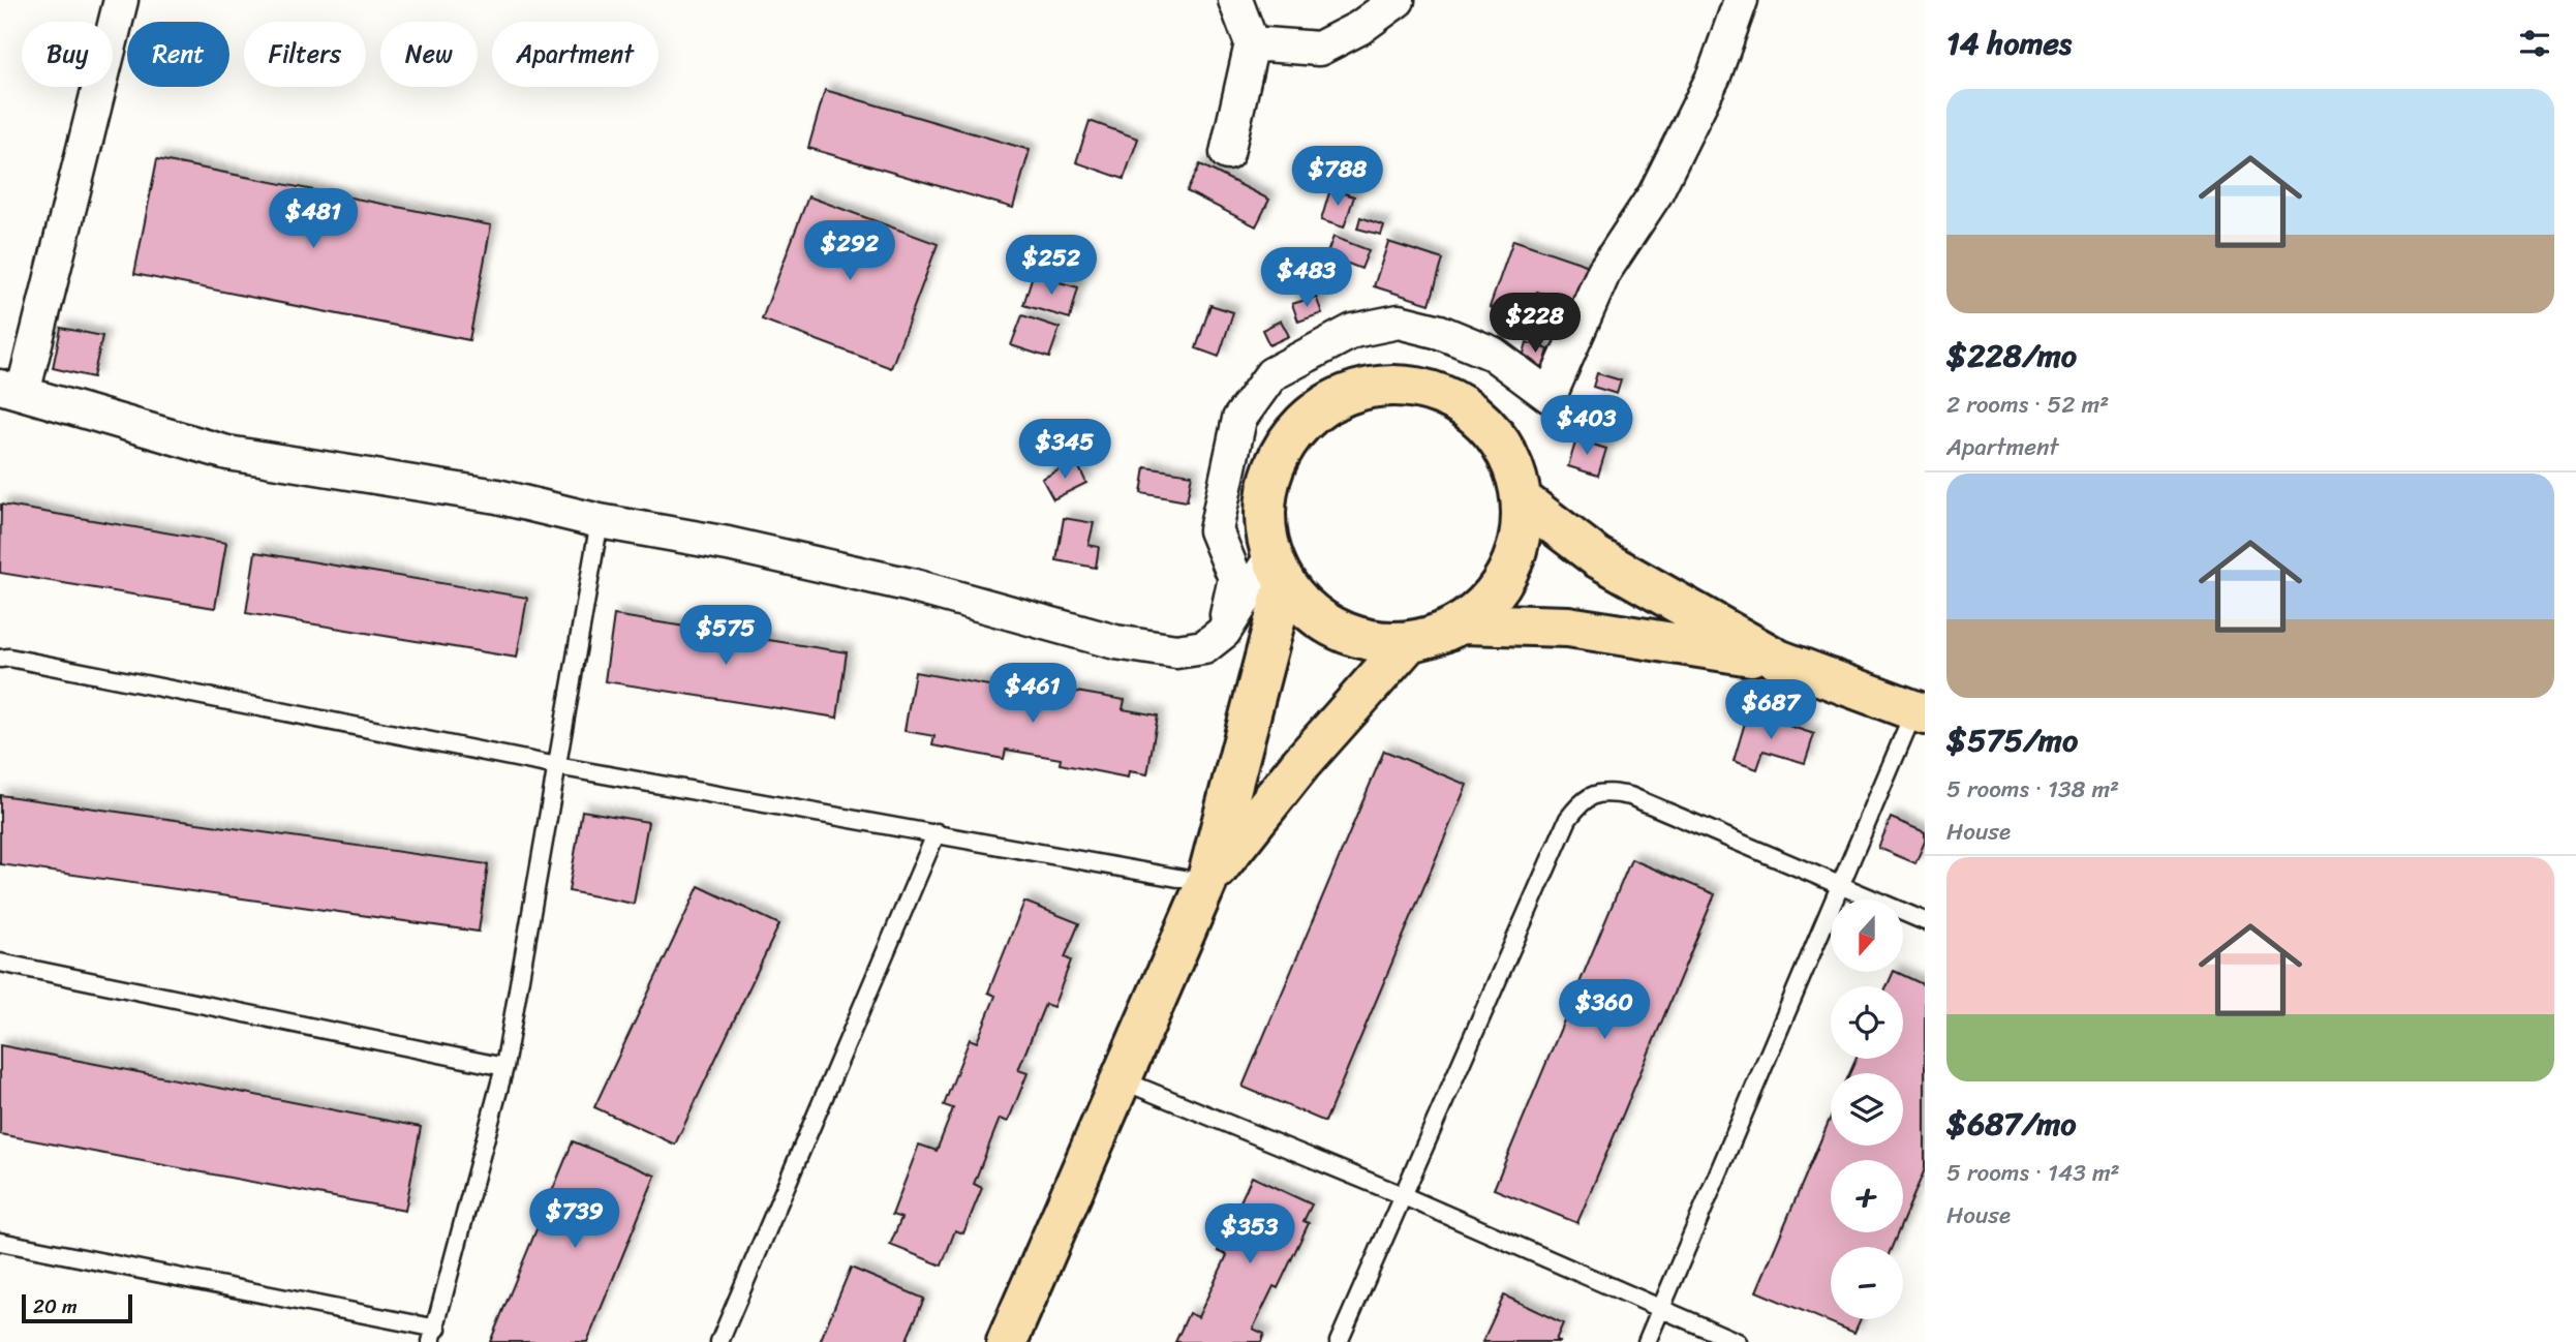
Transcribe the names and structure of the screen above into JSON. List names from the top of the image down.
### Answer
{
  "scale_bar": "20 m",
  "north": "bottom",
  "page": {
    "heading": "14 homes",
    "chip": [
      "Buy",
      "Rent",
      "Filters",
      "New",
      "Apartment"
    ],
    "list": [
      {
        "name": "$228/mo",
        "note": "2 rooms · 52 m² · Apartment"
      },
      {
        "name": "$575/mo",
        "note": "5 rooms · 138 m² · House"
      },
      {
        "name": "$687/mo",
        "note": "5 rooms · 143 m² · House"
      }
    ],
    "price": [
      "$788",
      "$481",
      "$292",
      "$252",
      "$483",
      "$228",
      "$403",
      "$345",
      "$575",
      "$461",
      "$687",
      "$360",
      "$739",
      "$353"
    ],
    "map_buttons": ["+", "−"],
    "scale": "20 m"
  }
}
